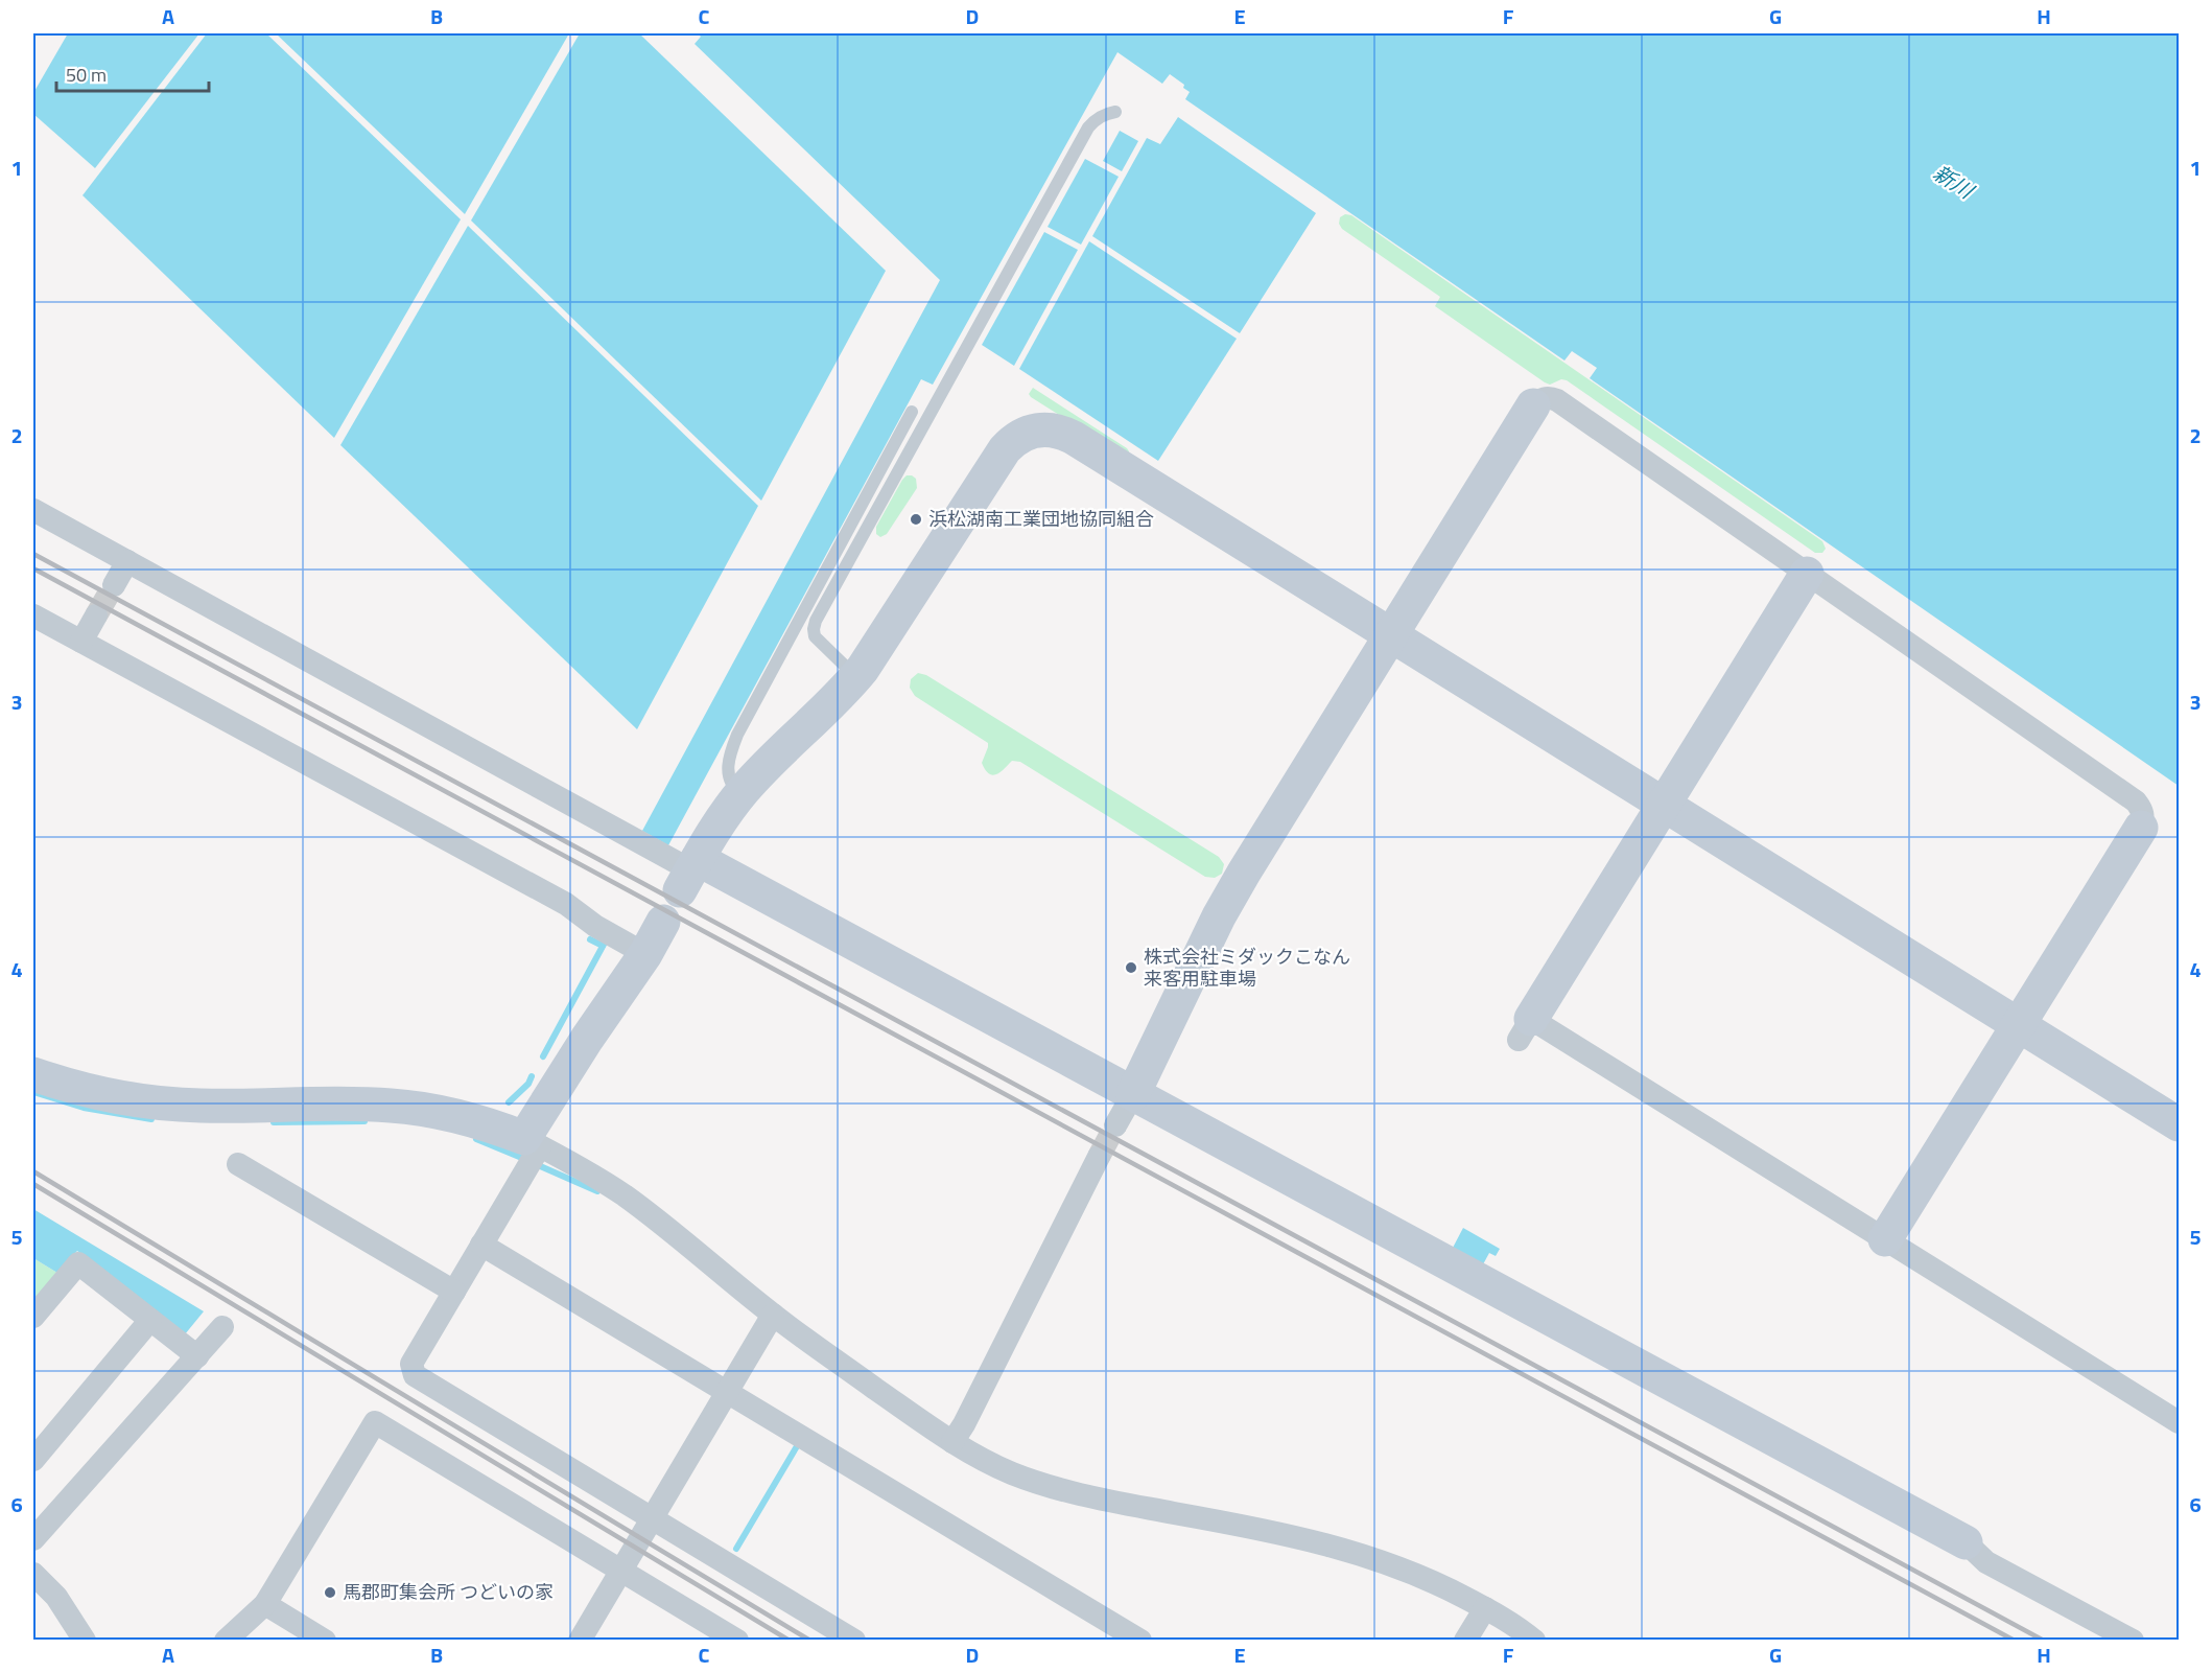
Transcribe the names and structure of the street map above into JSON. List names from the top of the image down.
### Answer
{
  "water": ["新川"],
  "places": ["浜松湖南工業団地協同組合", "株式会社ミダックこなん 来客用駐車場", "馬郡町集会所 つどいの家"],
  "scale_bar": "50 m",
  "grid": {
    "columns": [
      "A",
      "B",
      "C",
      "D",
      "E",
      "F",
      "G",
      "H"
    ],
    "rows": [
      "1",
      "2",
      "3",
      "4",
      "5",
      "6"
    ]
  }
}
